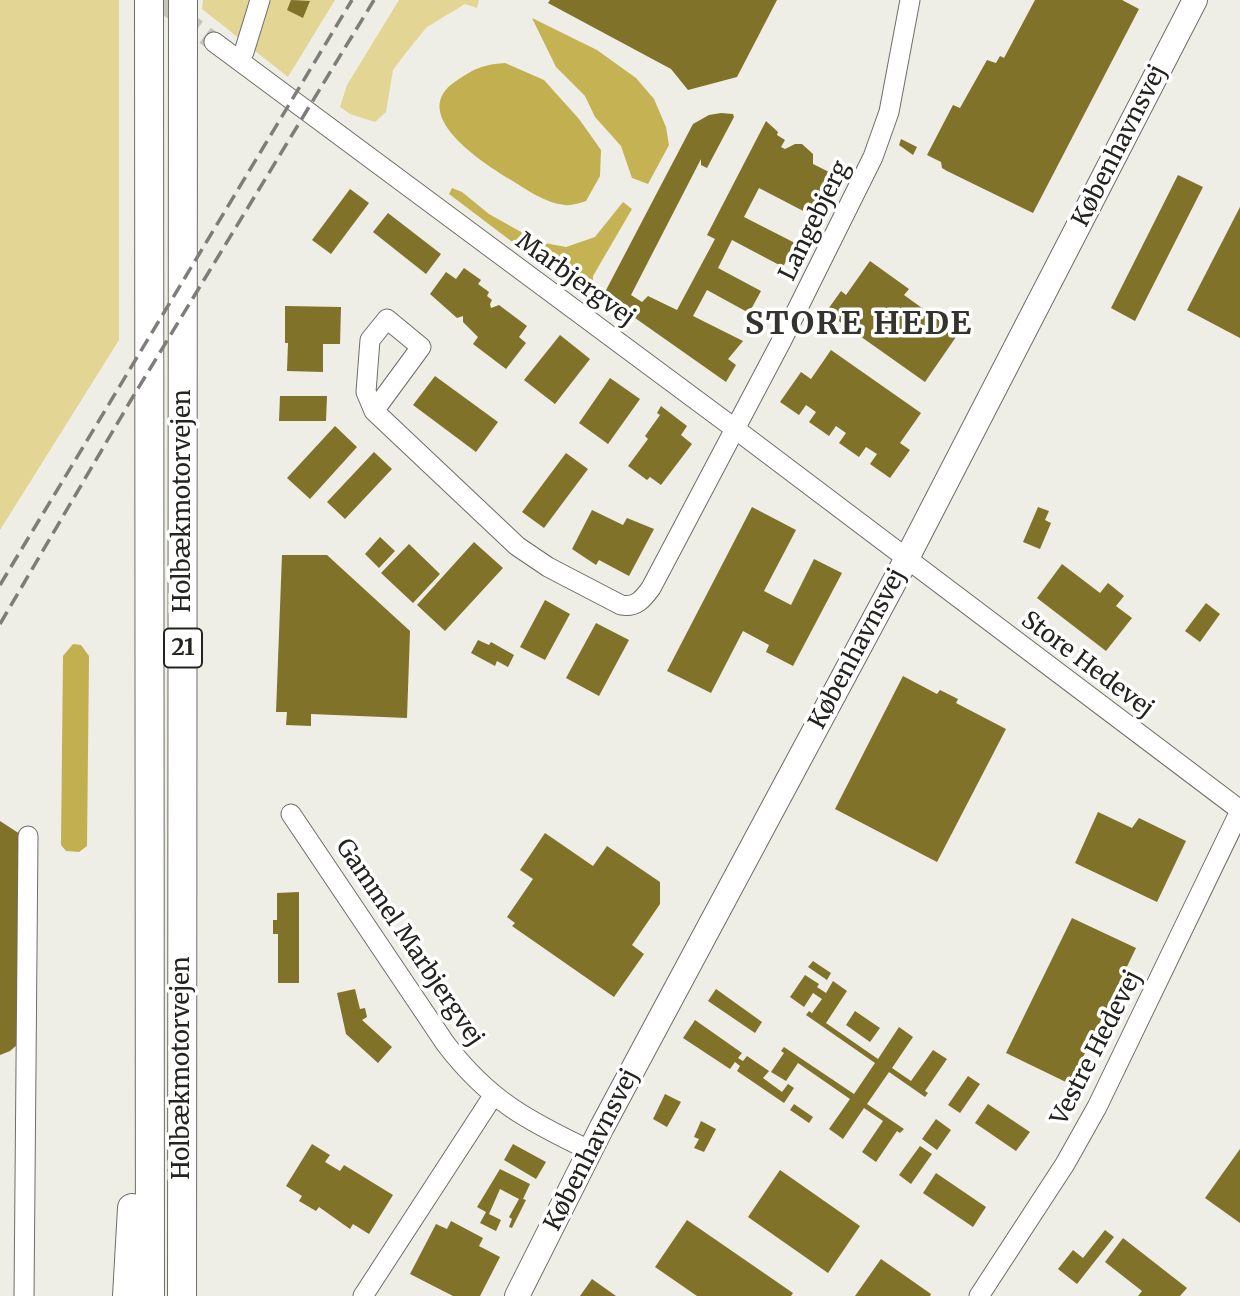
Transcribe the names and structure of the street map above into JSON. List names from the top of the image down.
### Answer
{
  "streets": {
    "highway": ["Holbækmotorvejen", "21"],
    "main road": ["Københavnsvej"],
    "street": [
      "Langebjerg",
      "Marbjergvej",
      "Store Hedevej",
      "Gammel Marbjergvej",
      "Vestre Hedevej"
    ]
  },
  "crossings": [
    ["Københavnsvej", "Marbjergvej"],
    ["Københavnsvej", "Store Hedevej"],
    ["Københavnsvej", "Gammel Marbjergvej"],
    ["Langebjerg", "Marbjergvej"],
    ["Marbjergvej", "Store Hedevej"],
    ["Store Hedevej", "Vestre Hedevej"]
  ],
  "districts": ["STORE HEDE"]
}
